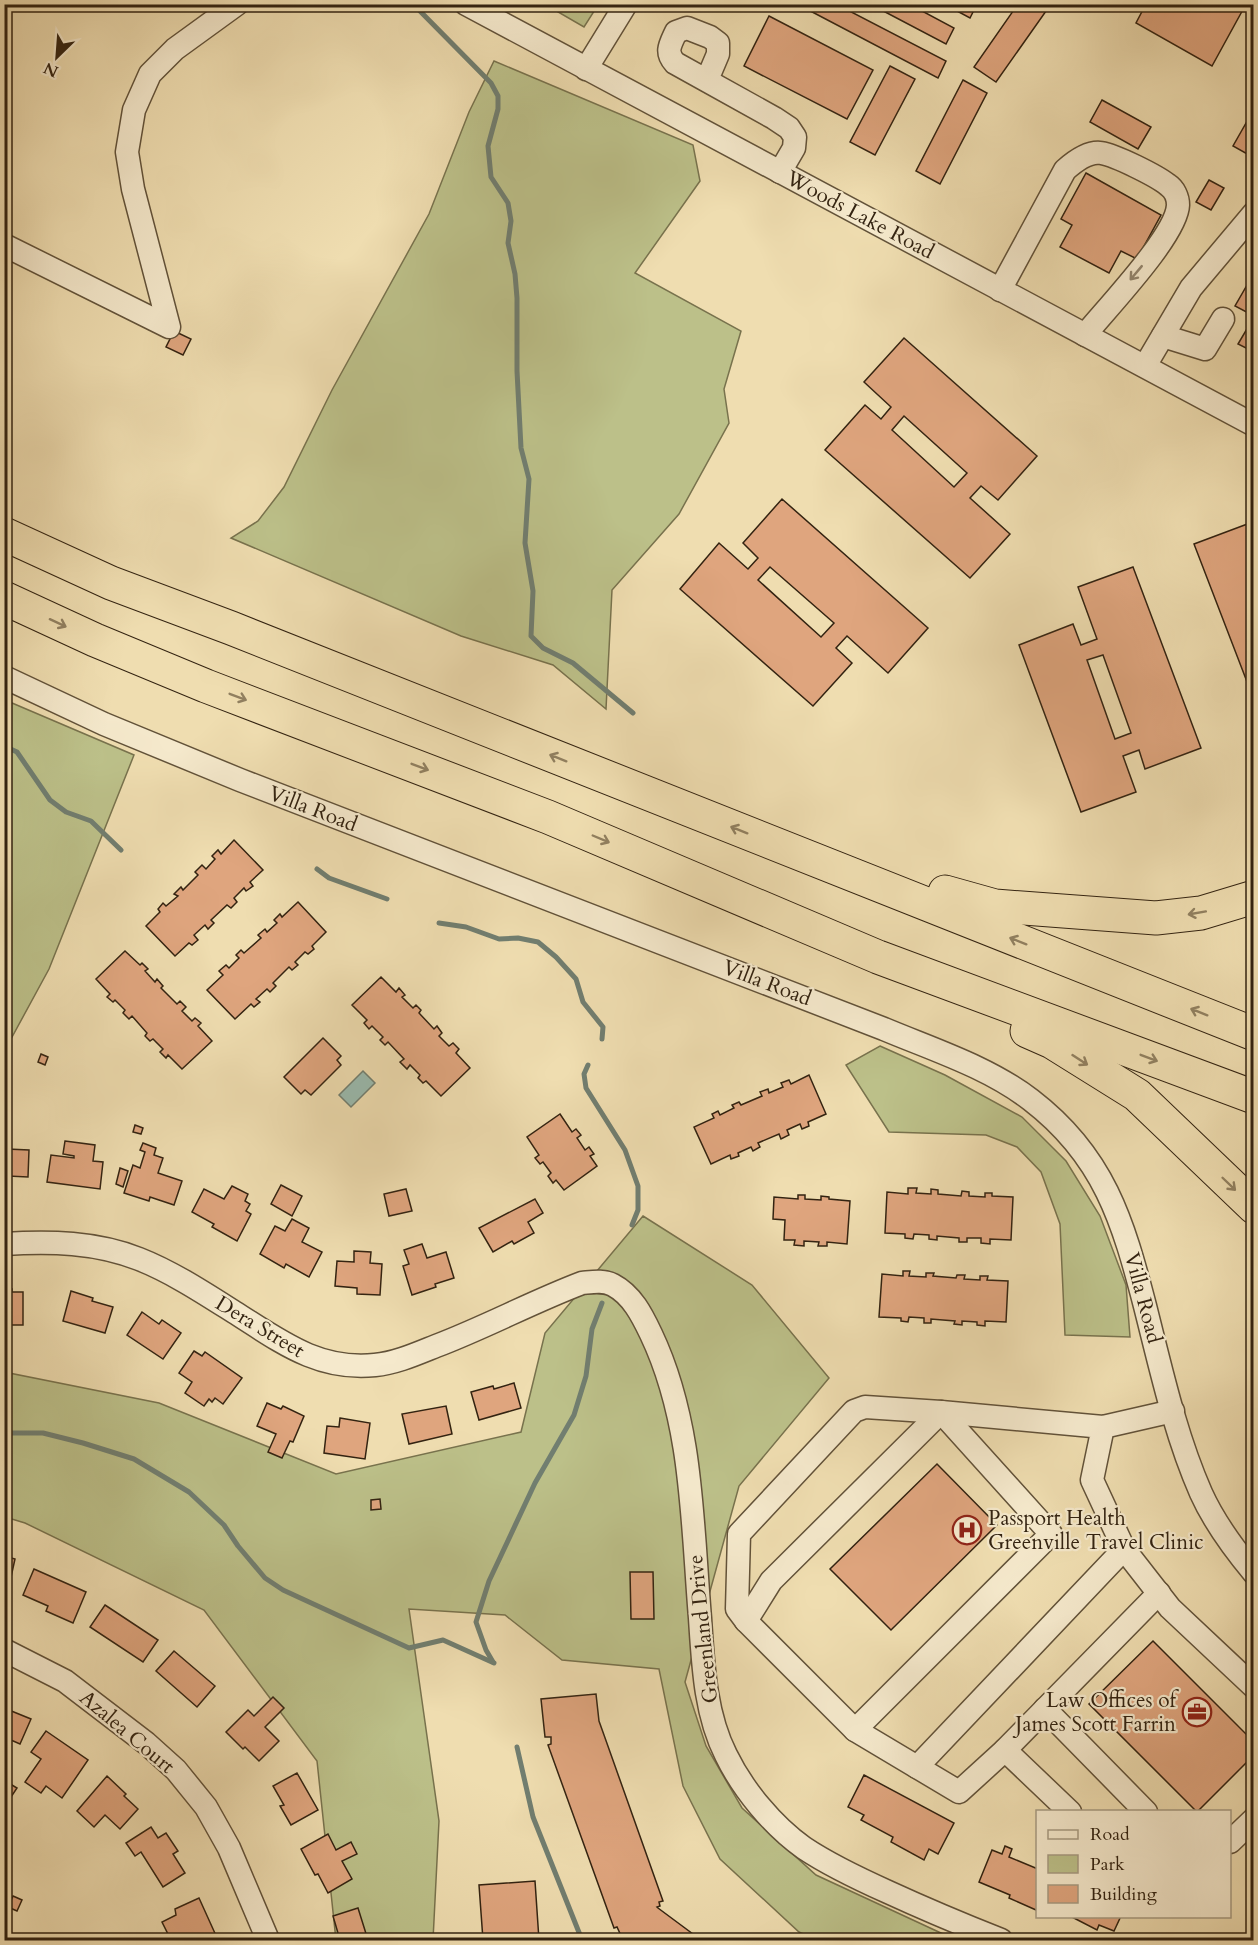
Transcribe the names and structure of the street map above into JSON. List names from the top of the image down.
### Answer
{
  "streets": {
    "street": [
      "Woods Lake Road",
      "Villa Road",
      "Dera Street",
      "Greenland Drive",
      "Azalea Court"
    ]
  },
  "crossings": [
    ["Dera Street", "Greenland Drive"]
  ],
  "places": {
    "hospital": ["Passport Health Greenville Travel Clinic"],
    "office": ["Law Offices of James Scott Farrin"]
  },
  "legend": ["Road", "Park", "Building"],
  "north": "bottom left"
}
